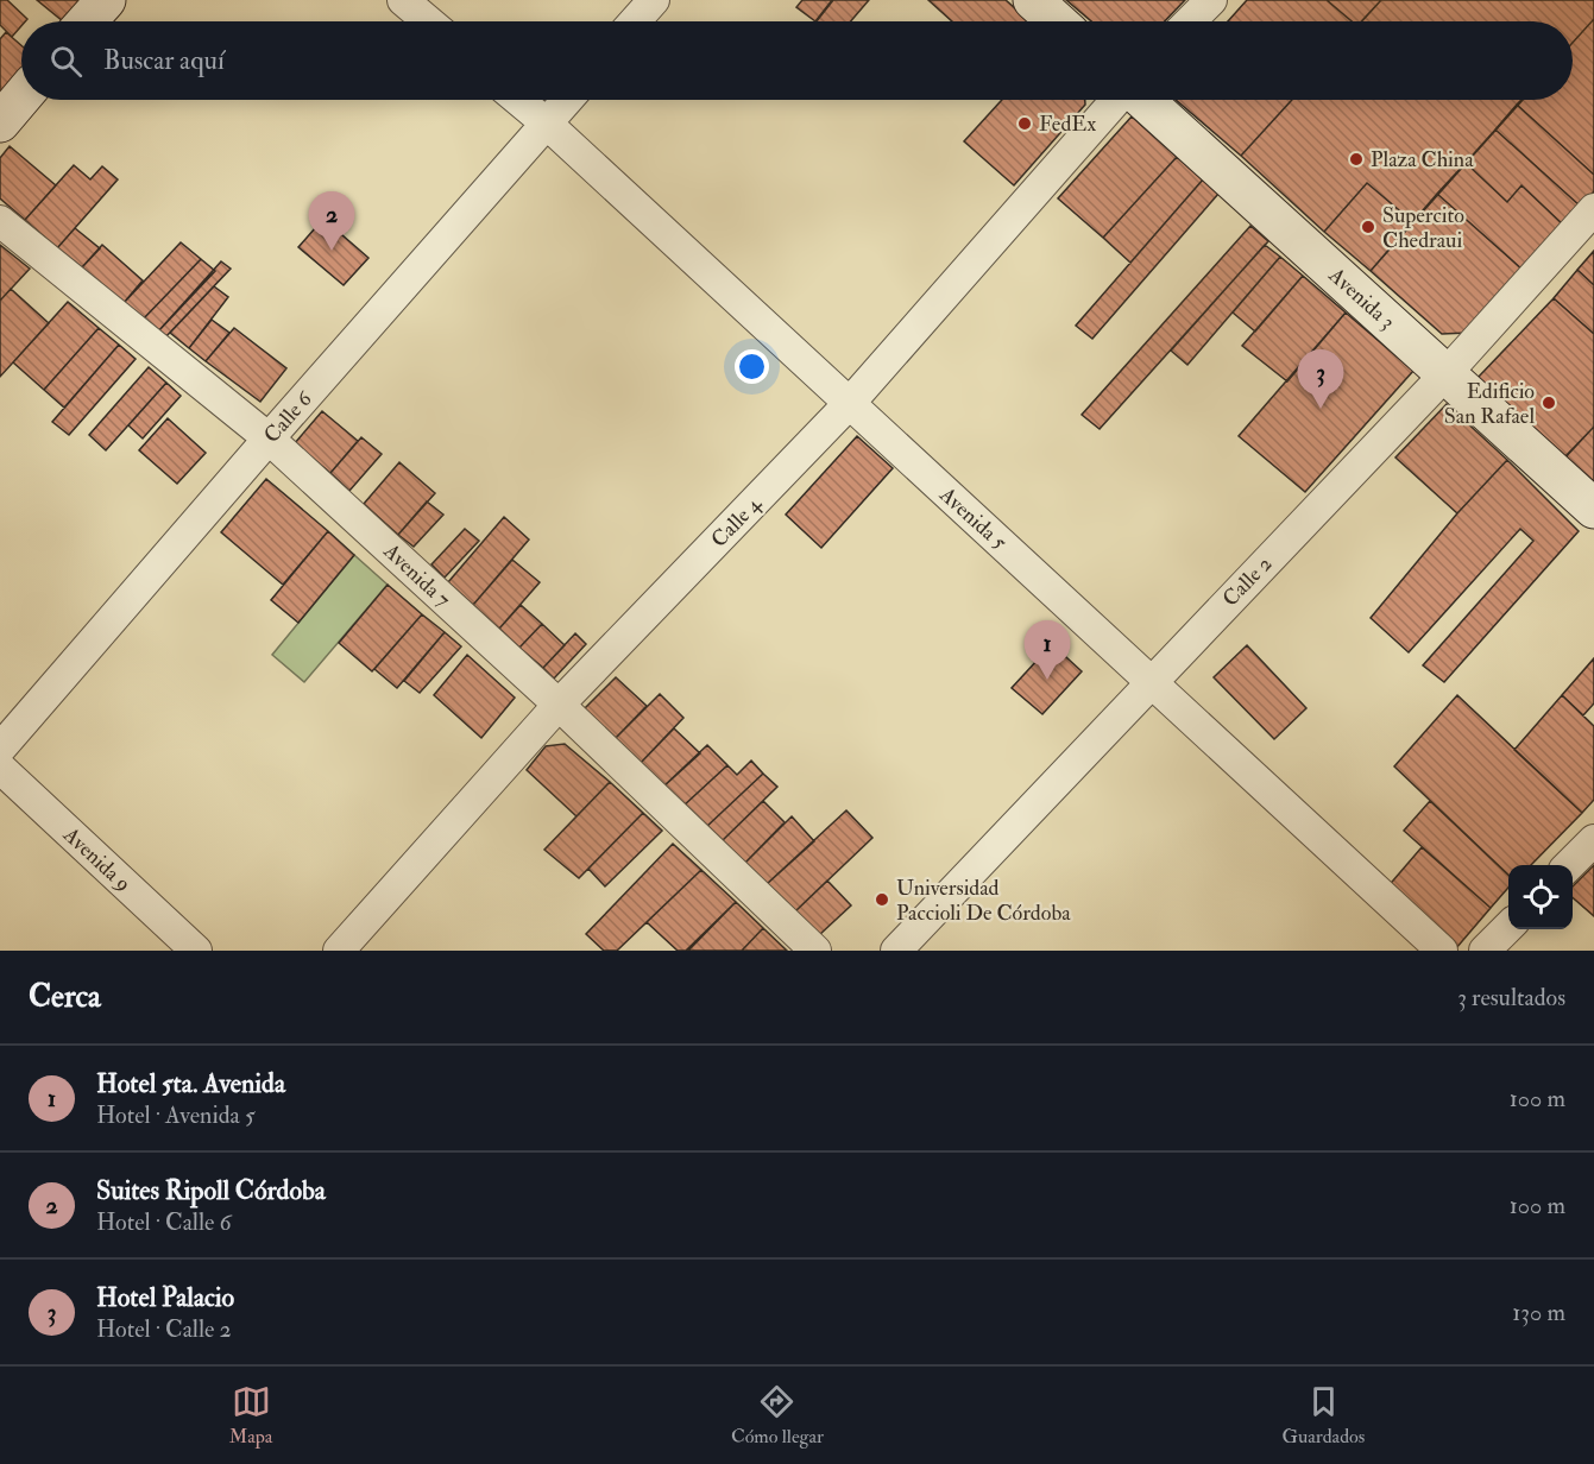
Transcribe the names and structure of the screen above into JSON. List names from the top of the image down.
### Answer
{
  "streets": {
    "main road": ["Avenida 3"],
    "street": [
      "Calle 6",
      "Avenida 5",
      "Calle 4",
      "Avenida 7",
      "Calle 2",
      "Avenida 9"
    ]
  },
  "crossings": [
    ["Avenida 3", "Calle 2"],
    ["Calle 6", "Avenida 5"],
    ["Calle 6", "Avenida 7"],
    ["Avenida 5", "Calle 4"],
    ["Avenida 5", "Calle 2"],
    ["Calle 4", "Avenida 7"]
  ],
  "places": [
    "FedEx",
    "Plaza China",
    "Supercito Chedraui",
    "Edificio San Rafael",
    "Universidad Paccioli De Córdoba"
  ],
  "page": {
    "search": "Buscar aquí",
    "pins": ["2", "3", "1"],
    "heading": ["Cerca", "3 resultados"],
    "list": [
      {
        "mark": "1",
        "name": "Hotel 5ta. Avenida",
        "note": "Hotel · Avenida 5",
        "value": "100 m"
      },
      {
        "mark": "2",
        "name": "Suites Ripoll Córdoba",
        "note": "Hotel · Calle 6",
        "value": "100 m"
      },
      {
        "mark": "3",
        "name": "Hotel Palacio",
        "note": "Hotel · Calle 2",
        "value": "130 m"
      }
    ],
    "nav": ["Mapa", "Cómo llegar", "Guardados"]
  }
}
